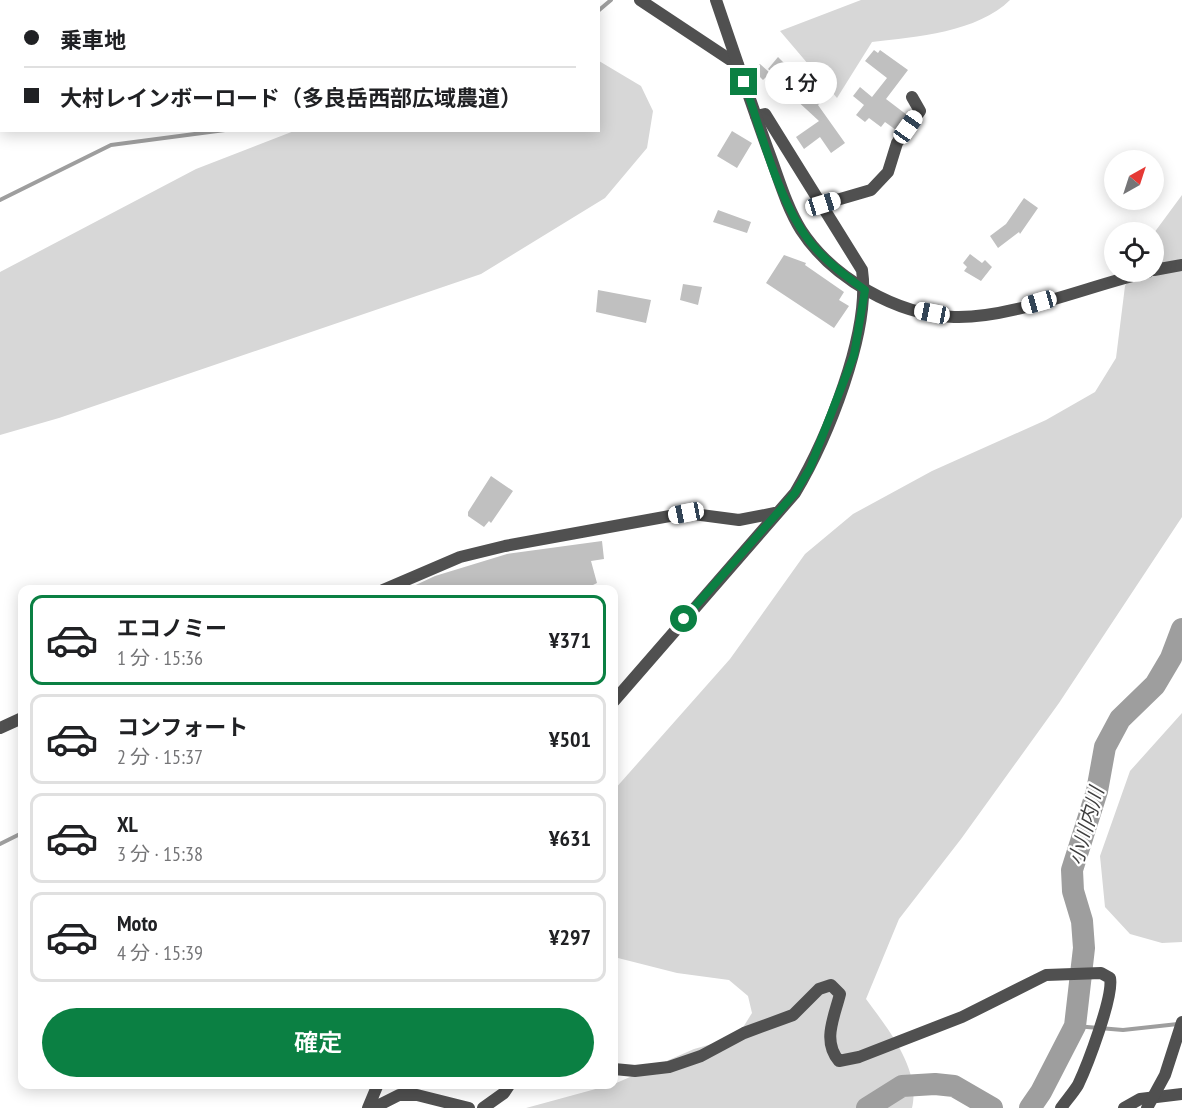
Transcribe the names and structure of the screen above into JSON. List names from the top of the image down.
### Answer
{
  "water": ["小川内川"],
  "north": "top right",
  "page": {
    "banner": ["乗車地", "大村レインボーロード（多良岳西部広域農道）"],
    "bubble": "1 分",
    "list": [
      {
        "name": "エコノミー",
        "note": "1 分 · 15:36",
        "value": "¥371"
      },
      {
        "name": "コンフォート",
        "note": "2 分 · 15:37",
        "value": "¥501"
      },
      {
        "name": "XL",
        "note": "3 分 · 15:38",
        "value": "¥631"
      },
      {
        "name": "Moto",
        "note": "4 分 · 15:39",
        "value": "¥297"
      }
    ],
    "buttons": "確定"
  }
}
